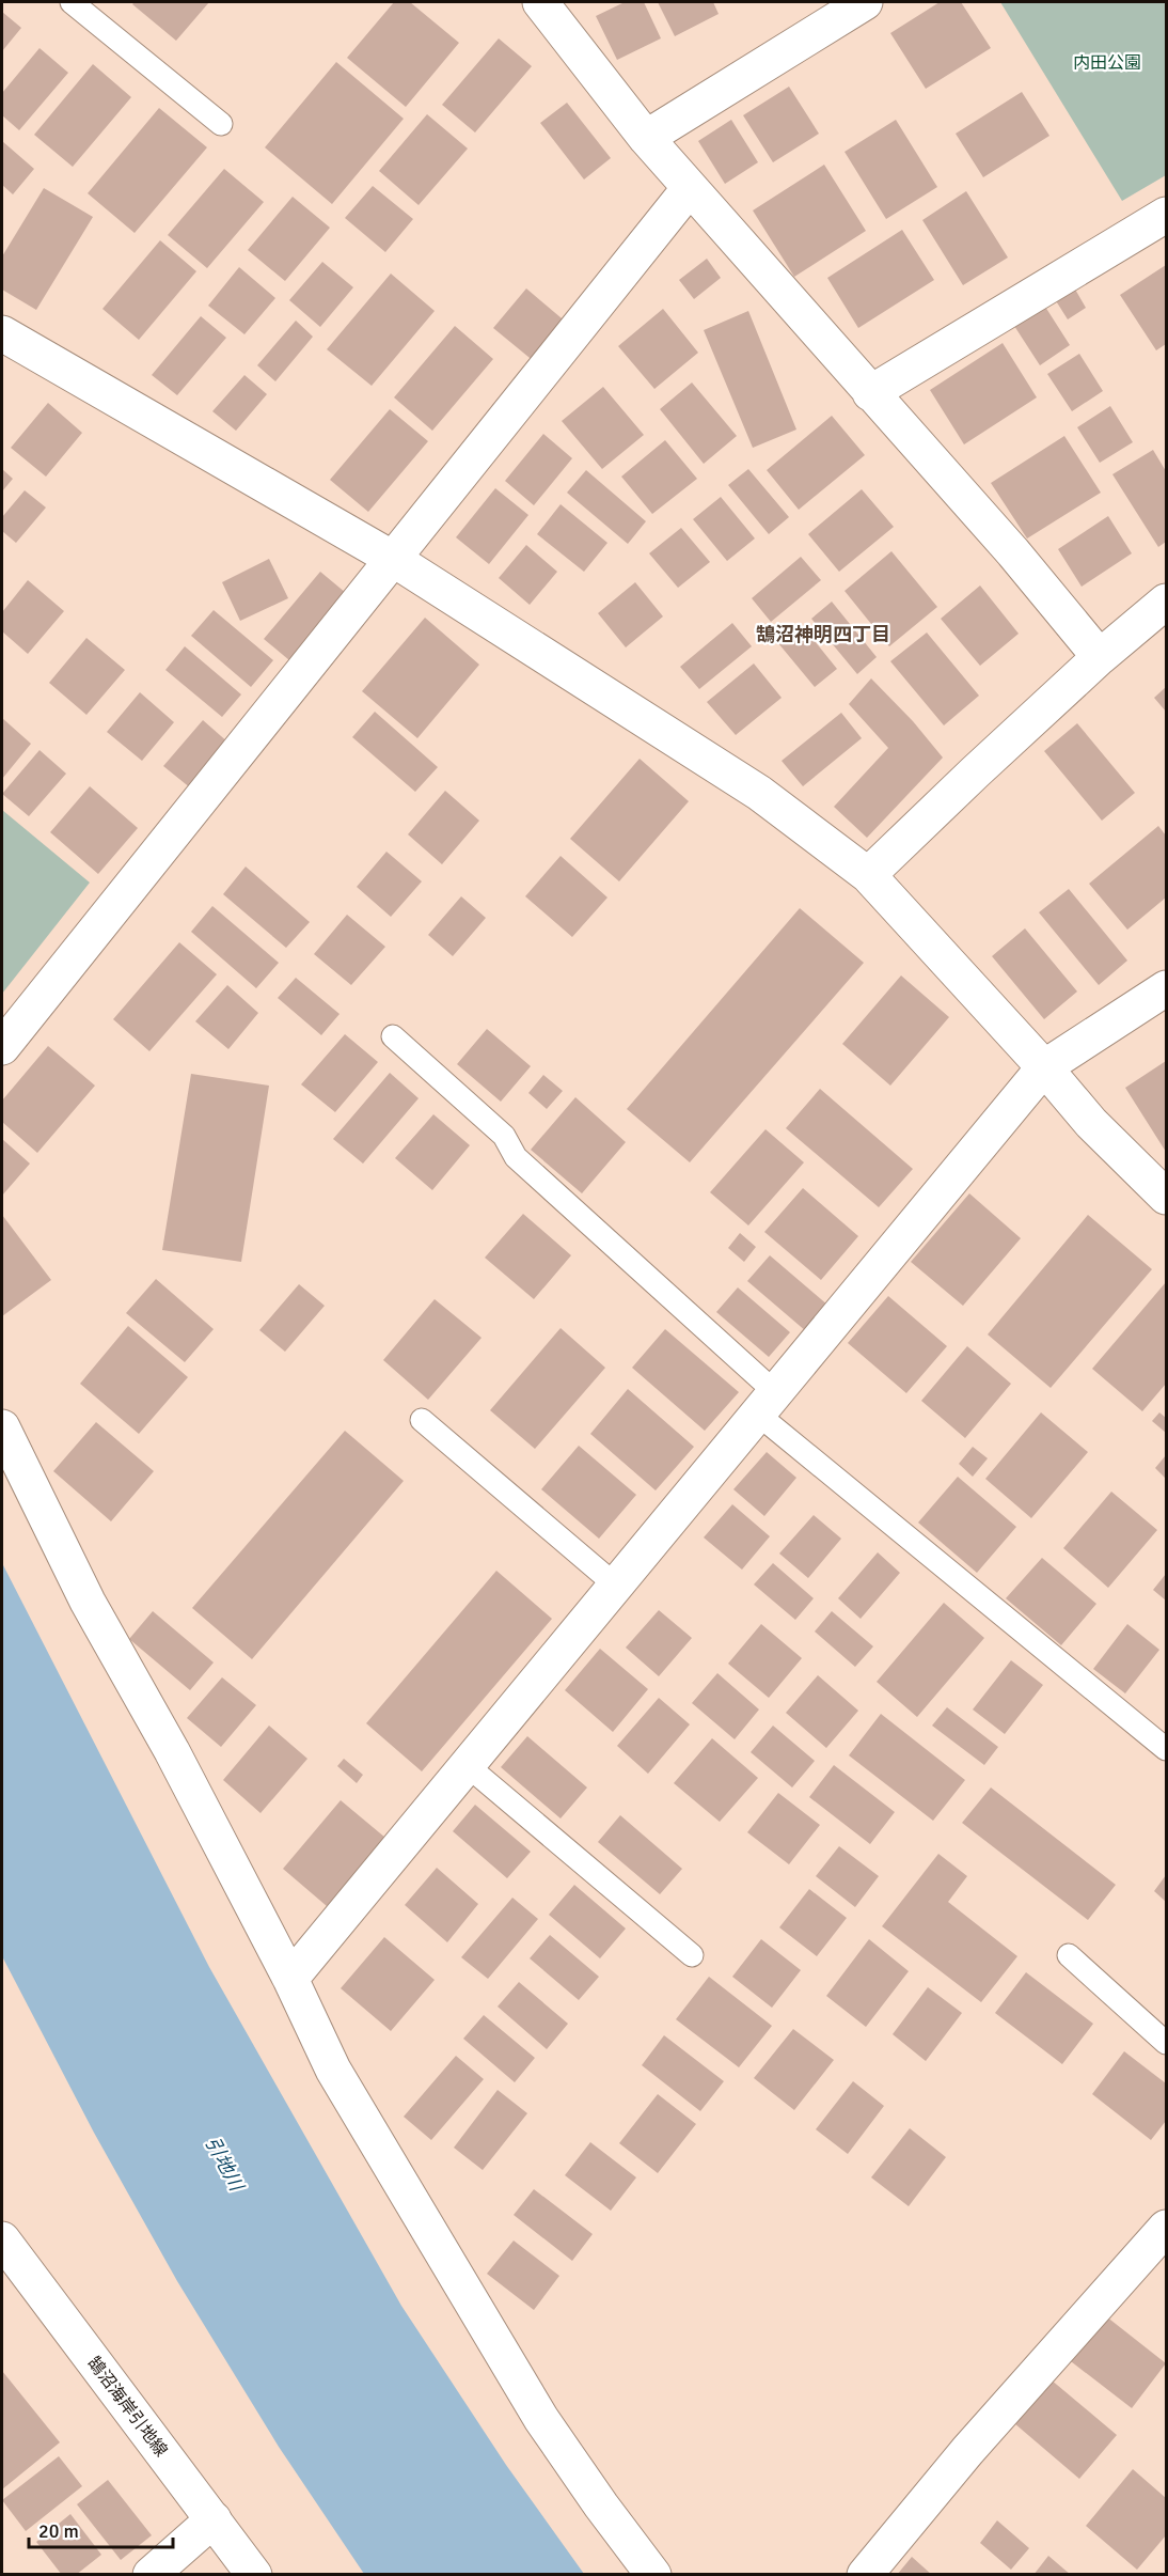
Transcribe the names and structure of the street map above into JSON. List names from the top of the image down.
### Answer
{
  "streets": {
    "street": ["鵠沼海岸引地線"]
  },
  "districts": ["鵠沼神明四丁目"],
  "water": ["引地川"],
  "parks": ["内田公園"],
  "scale_bar": "20 m"
}
